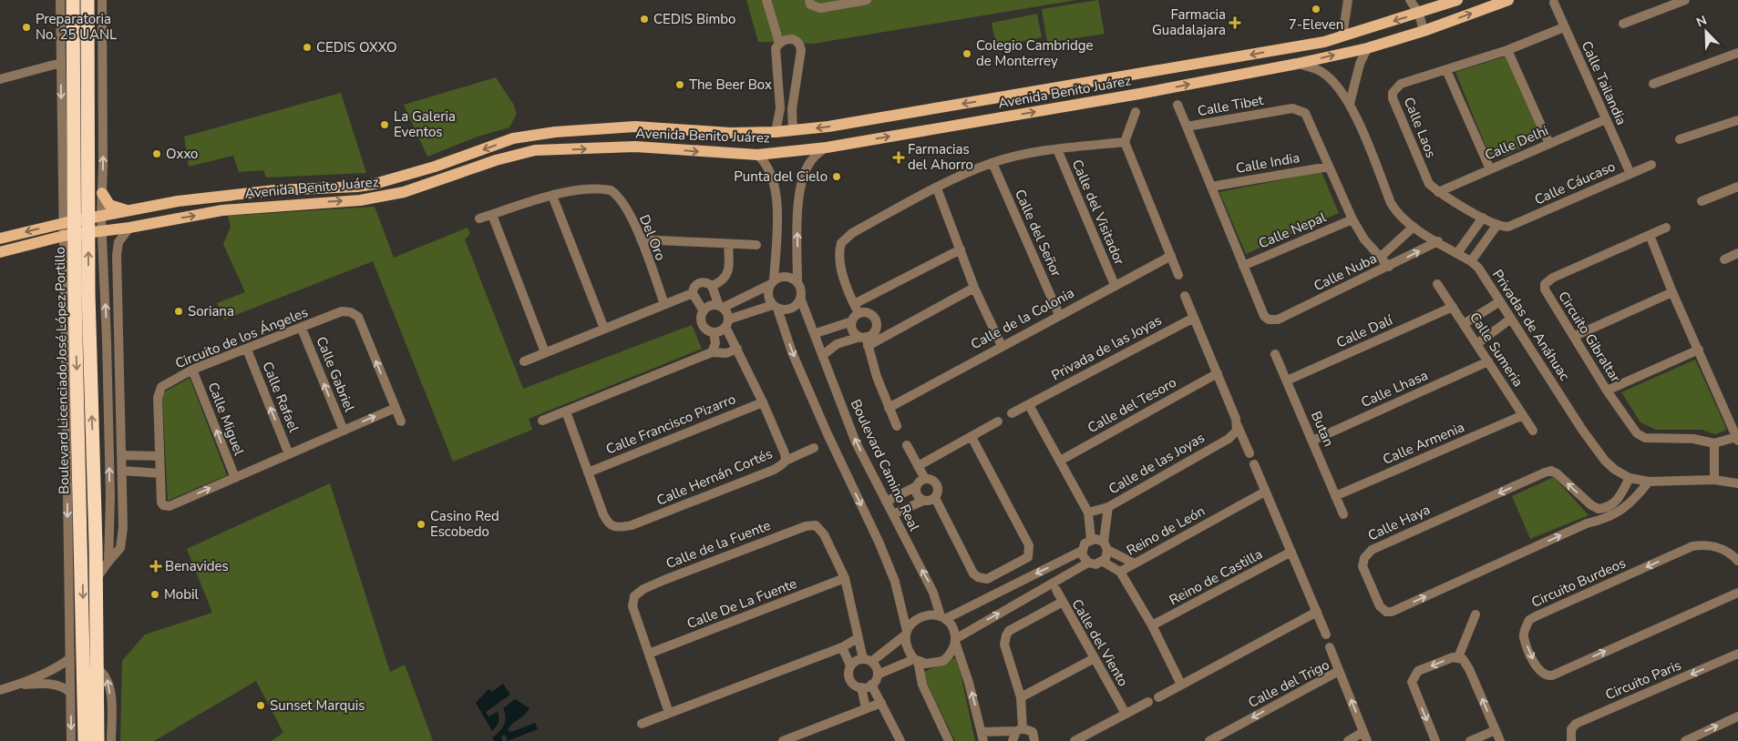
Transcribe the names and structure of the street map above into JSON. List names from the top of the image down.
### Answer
{
  "streets": {
    "highway": ["Boulevard Licenciado José López Portillo"],
    "main road": ["Avenida Benito Juárez"],
    "street": [
      "Calle Tailandia",
      "Calle Tibet",
      "Calle Laos",
      "Calle Delhi",
      "Calle India",
      "Calle Cáucaso",
      "Calle del Visitador",
      "Calle Nepal",
      "Calle del Señor",
      "Del Oro",
      "Calle Nuba",
      "Calle de la Colonia",
      "Privadas de Anáhuac",
      "Calle Dalí",
      "Circuito Gibraltar",
      "Circuito de los Ángeles",
      "Privada de las Joyas",
      "Calle Sumeria",
      "Calle Gabriel",
      "Calle Lhasa",
      "Calle Rafael",
      "Calle del Tesoro",
      "Calle Miguel",
      "Calle Francisco Pizarro",
      "Butan",
      "Calle Armenia",
      "Calle de las Joyas",
      "Boulevard Camino Real",
      "Calle Hernán Cortés",
      "Calle Haya",
      "Reino de León",
      "Calle de la Fuente",
      "Reino de Castilla",
      "Circuito Burdeos",
      "Calle De La Fuente",
      "Calle del Viento",
      "Circuito Paris",
      "Calle del Trigo"
    ]
  },
  "crossings": [
    ["Calle Tailandia", "Calle Laos"],
    ["Calle Tailandia", "Calle Delhi"],
    ["Calle Tailandia", "Calle Cáucaso"],
    ["Avenida Benito Juárez", "Privadas de Anáhuac"],
    ["Avenida Benito Juárez", "Boulevard Licenciado José López Portillo"],
    ["Calle Tibet", "Calle India"],
    ["Calle Tibet", "Calle Nepal"],
    ["Calle Tibet", "Calle Nuba"],
    ["Calle Laos", "Calle Delhi"],
    ["Calle Laos", "Calle Cáucaso"],
    ["Calle del Visitador", "Calle de la Colonia"],
    ["Calle del Señor", "Calle de la Colonia"],
    ["Calle Nuba", "Privadas de Anáhuac"],
    ["Privadas de Anáhuac", "Calle Haya"],
    ["Calle Dalí", "Calle Sumeria"],
    ["Calle Dalí", "Butan"],
    ["Circuito de los Ángeles", "Calle Gabriel"],
    ["Circuito de los Ángeles", "Calle Rafael"],
    ["Circuito de los Ángeles", "Calle Miguel"],
    ["Calle Sumeria", "Calle Lhasa"],
    ["Calle Sumeria", "Calle Armenia"],
    ["Calle Lhasa", "Butan"],
    ["Calle Francisco Pizarro", "Calle Hernán Cortés"],
    ["Butan", "Calle Armenia"],
    ["Reino de León", "Reino de Castilla"],
    ["Calle de la Fuente", "Calle De La Fuente"]
  ],
  "one_way": ["Calle Gabriel", "Calle Rafael", "Calle Miguel"],
  "places": {
    "other": [
      "7-Eleven",
      "CEDIS Bimbo",
      "Preparatoria No. 25 UANL",
      "CEDIS OXXO",
      "Colegio Cambridge de Monterrey",
      "The Beer Box",
      "La Galeria Eventos",
      "Oxxo",
      "Punta del Cielo",
      "Soriana",
      "Casino Red Escobedo",
      "Mobil",
      "Sunset Marquis"
    ],
    "health": ["Farmacia Guadalajara", "Farmacias del Ahorro", "Benavides"]
  },
  "north": "top left"
}
